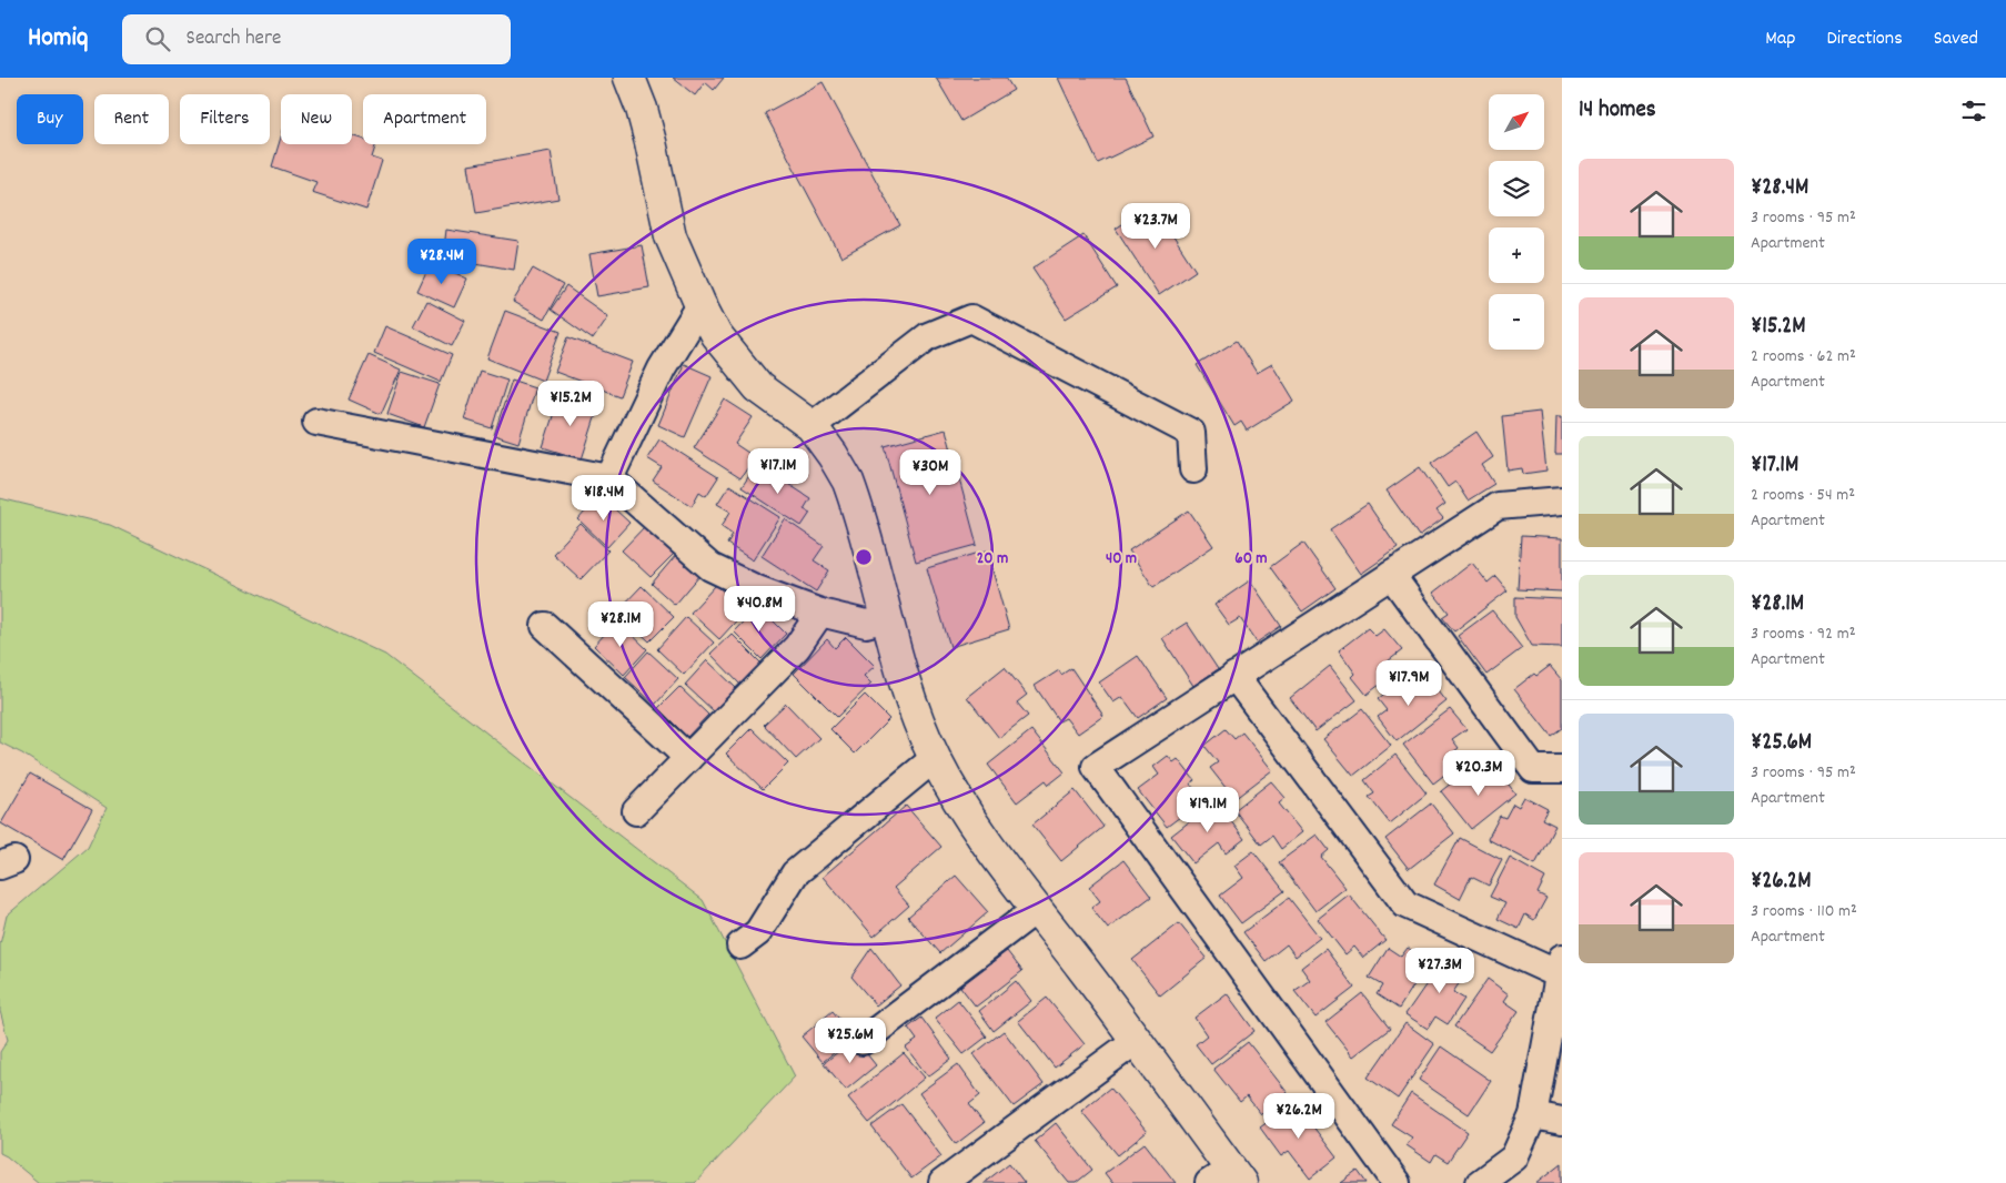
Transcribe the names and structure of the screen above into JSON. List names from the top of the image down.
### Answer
{
  "north": "top right",
  "page": {
    "header": "Homiq",
    "search": "Search here",
    "nav": ["Map", "Directions", "Saved"],
    "heading": "14 homes",
    "map_buttons": ["+", "−"],
    "chip": [
      "Buy",
      "Rent",
      "Filters",
      "New",
      "Apartment"
    ],
    "list": [
      {
        "name": "¥28.4M",
        "note": "3 rooms · 95 m² · Apartment"
      },
      {
        "name": "¥15.2M",
        "note": "2 rooms · 62 m² · Apartment"
      },
      {
        "name": "¥17.1M",
        "note": "2 rooms · 54 m² · Apartment"
      },
      {
        "name": "¥28.1M",
        "note": "3 rooms · 92 m² · Apartment"
      },
      {
        "name": "¥25.6M",
        "note": "3 rooms · 95 m² · Apartment"
      },
      {
        "name": "¥26.2M",
        "note": "3 rooms · 110 m² · Apartment"
      }
    ],
    "price": [
      "¥23.7M",
      "¥28.4M",
      "¥15.2M",
      "¥17.1M",
      "¥30M",
      "¥18.4M",
      "¥40.8M",
      "¥28.1M",
      "¥17.9M",
      "¥20.3M",
      "¥19.1M",
      "¥27.3M",
      "¥25.6M",
      "¥26.2M"
    ]
  },
  "rings": ["20 m", "40 m", "60 m"]
}
